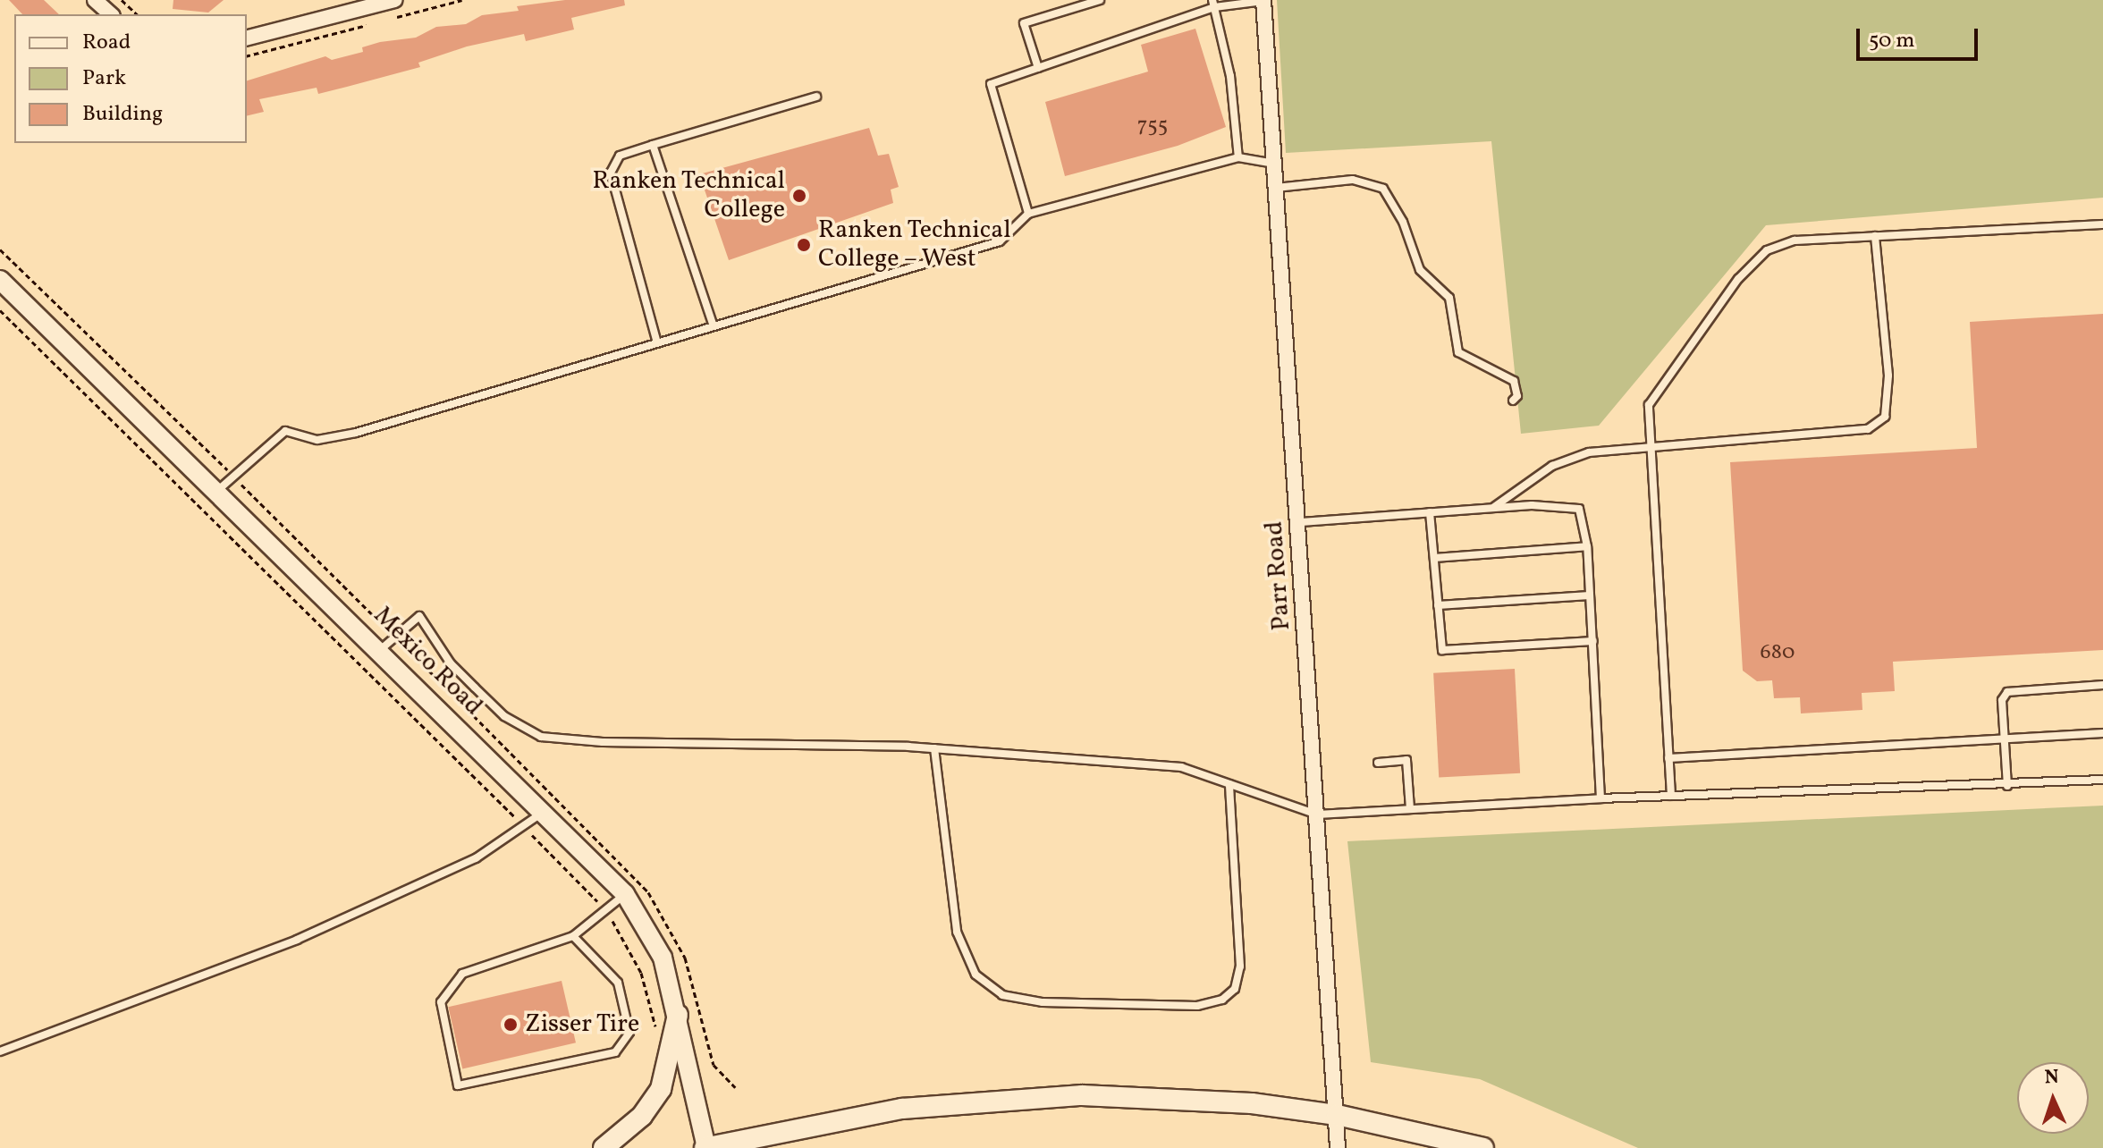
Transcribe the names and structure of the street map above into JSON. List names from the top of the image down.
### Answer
{
  "streets": {
    "street": ["Parr Road", "Mexico Road"]
  },
  "places": ["Ranken Technical College", "Ranken Technical College – West", "Zisser Tire"],
  "house_numbers": ["755", "680"],
  "legend": ["Road", "Park", "Building"],
  "scale_bar": "50 m",
  "north": "top"
}
